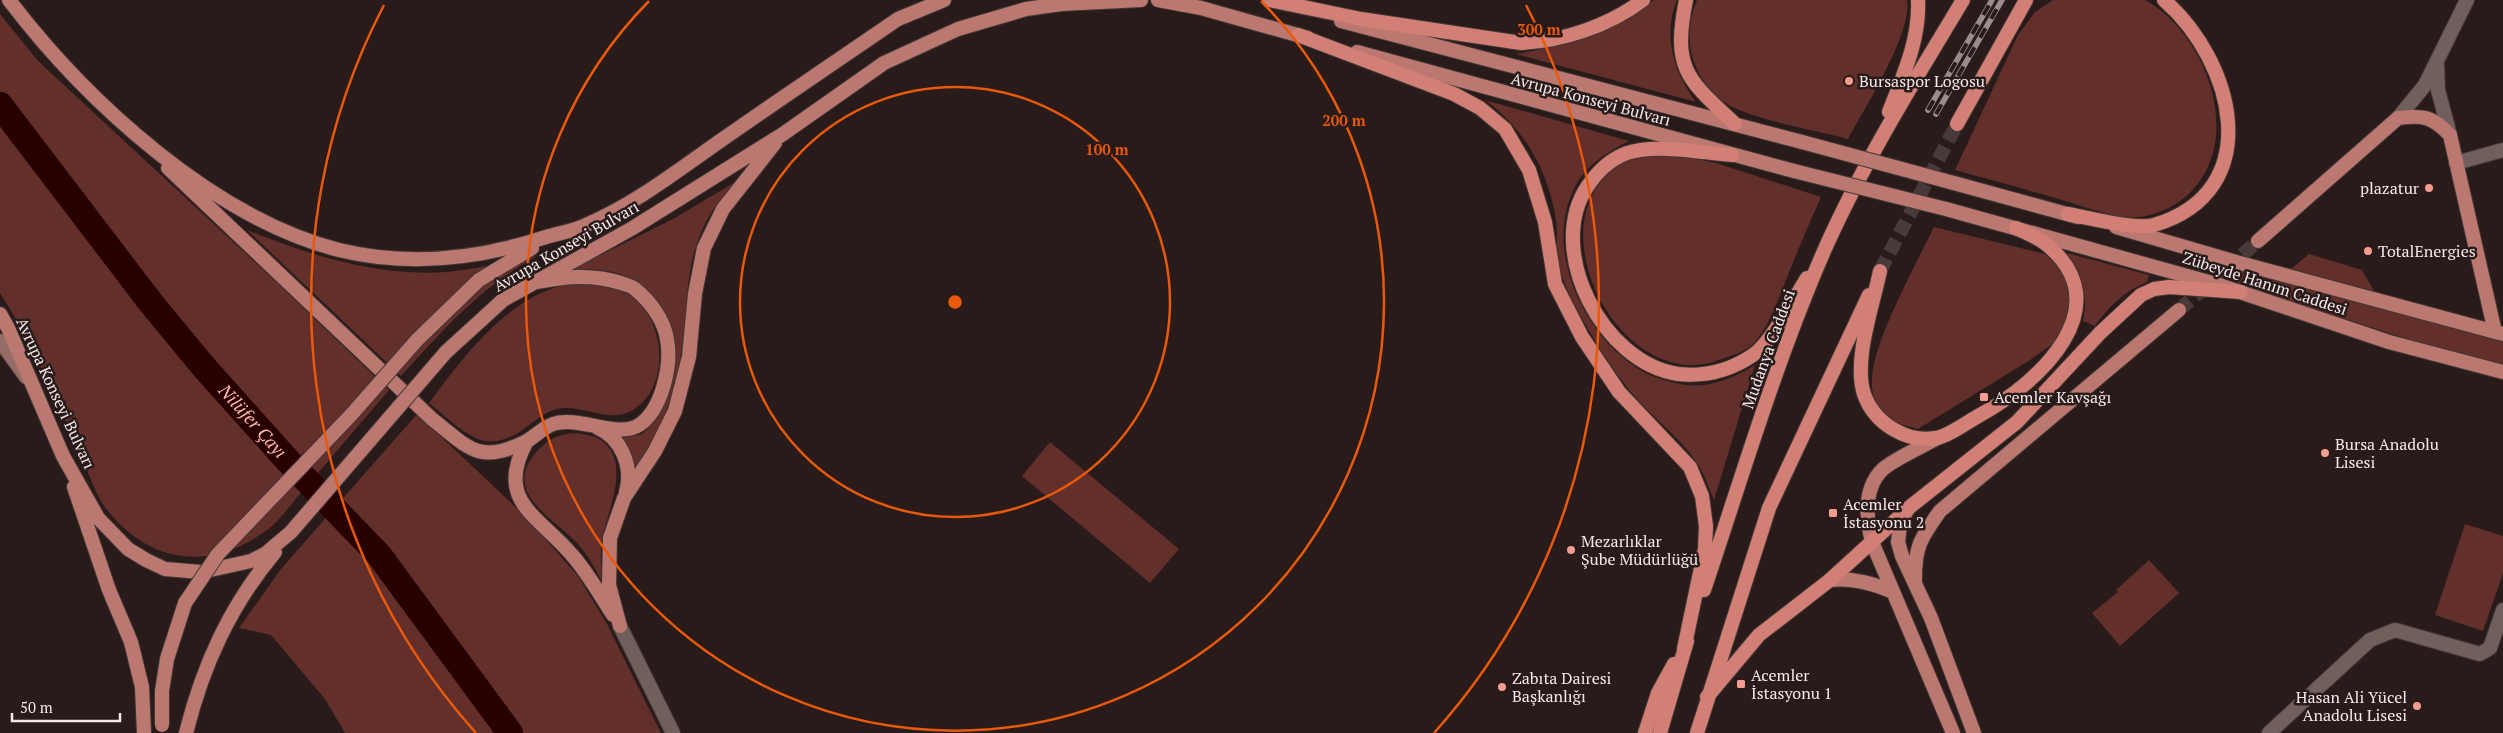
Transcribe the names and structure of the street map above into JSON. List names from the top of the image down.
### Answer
{
  "streets": {
    "highway": ["Mudanya Caddesi"],
    "main road": ["Avrupa Konseyi Bulvarı", "Zübeyde Hanım Caddesi"]
  },
  "crossings": [
    ["Avrupa Konseyi Bulvarı", "Zübeyde Hanım Caddesi"]
  ],
  "water": ["Nilüfer Çayı"],
  "places": {
    "other": [
      "Bursaspor Logosu",
      "plazatur",
      "TotalEnergies",
      "Bursa Anadolu Lisesi",
      "Mezarlıklar Şube Müdürlüğü",
      "Zabıta Dairesi Başkanlığı",
      "Hasan Ali Yücel Anadolu Lisesi"
    ],
    "transit": ["Acemler Kavşağı", "Acemler İstasyonu 2", "Acemler İstasyonu 1"]
  },
  "scale_bar": "50 m",
  "rings": ["300 m", "200 m", "100 m"]
}
